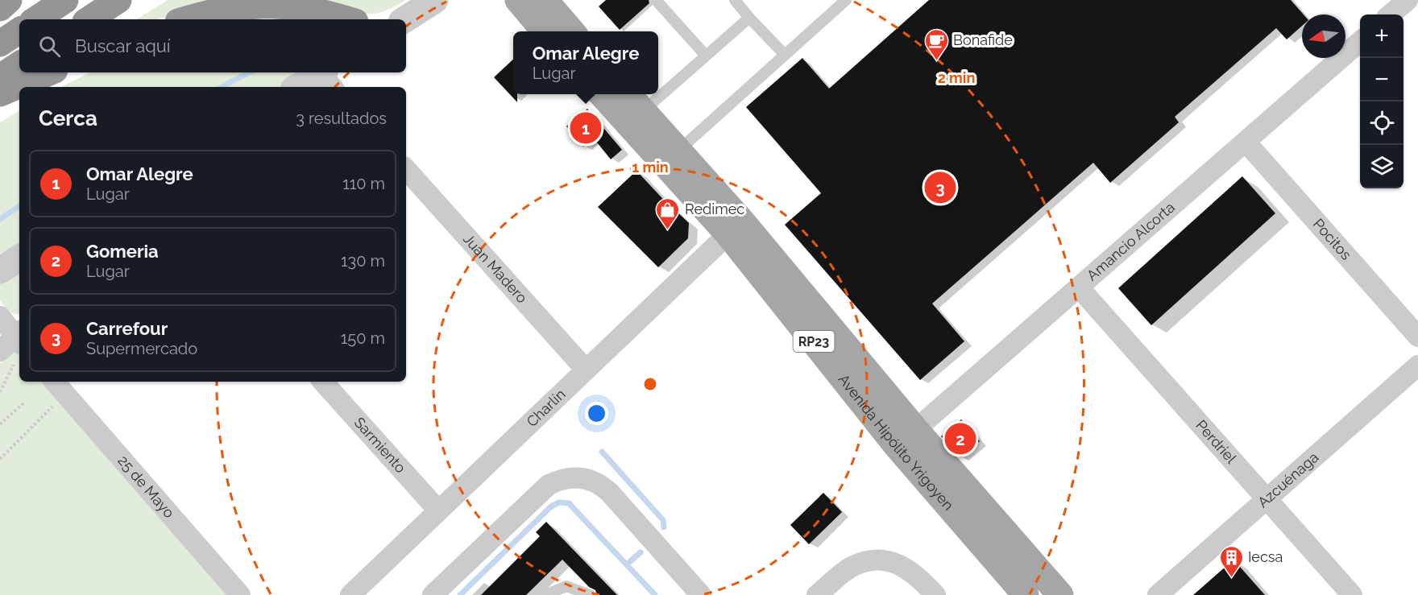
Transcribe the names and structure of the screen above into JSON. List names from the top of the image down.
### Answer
{
  "streets": {
    "main road": ["RP23", "Avenida Hipólito Yrigoyen"],
    "street": [
      "Pocitos",
      "Amancio Alcorta",
      "Juan Madero",
      "Charlín",
      "Perdriel",
      "Sarmiento",
      "Azcuénaga",
      "25 de Mayo"
    ]
  },
  "crossings": [
    ["Pocitos", "Amancio Alcorta"],
    ["Amancio Alcorta", "Perdriel"],
    ["Amancio Alcorta", "Avenida Hipólito Yrigoyen"],
    ["Juan Madero", "Charlín"],
    ["Charlín", "Avenida Hipólito Yrigoyen"],
    ["Charlín", "Sarmiento"],
    ["Perdriel", "Azcuénaga"]
  ],
  "places": {
    "cafe": ["Bonafide"],
    "shop": ["Redimec"],
    "building": ["Iecsa"]
  },
  "north": "left",
  "page": {
    "map_buttons": ["+", "−"],
    "search": "Buscar aquí",
    "popup": ["Omar Alegre", "Lugar"],
    "heading": ["Cerca", "3 resultados"],
    "pins": ["1", "3", "2"],
    "list": [
      {
        "mark": "1",
        "name": "Omar Alegre",
        "note": "Lugar",
        "value": "110 m"
      },
      {
        "mark": "2",
        "name": "Gomeria",
        "note": "Lugar",
        "value": "130 m"
      },
      {
        "mark": "3",
        "name": "Carrefour",
        "note": "Supermercado",
        "value": "150 m"
      }
    ]
  },
  "rings": ["2 min", "1 min"]
}
